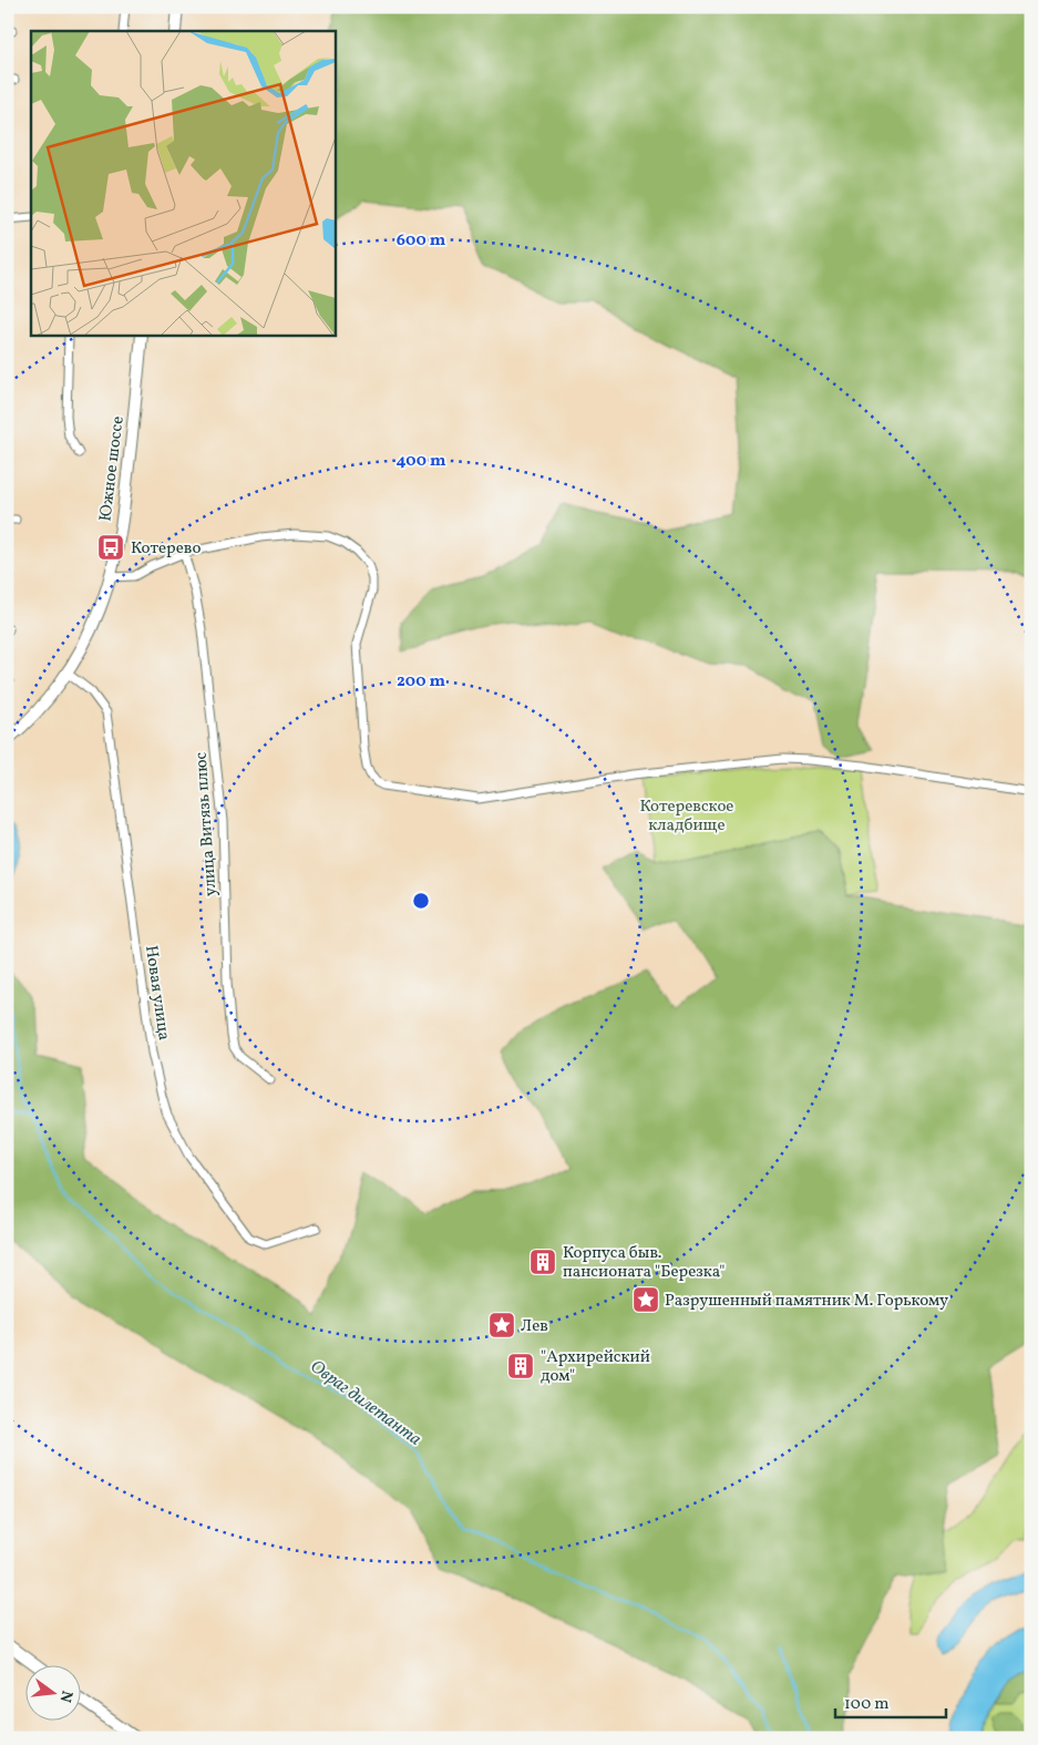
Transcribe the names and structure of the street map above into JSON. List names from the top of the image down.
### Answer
{
  "streets": {
    "main road": ["Южное шоссе"],
    "street": ["улица Витязь плюс", "Новая улица"]
  },
  "crossings": [
    ["Южное шоссе", "Новая улица"]
  ],
  "water": ["Овраг дилетанта"],
  "parks": ["Котеревское кладбище"],
  "places": {
    "bus stop": ["Котерево"],
    "building": ["Корпуса быв. пансионата \"Березка\"", "\"Архирейский дом\""],
    "place": ["Разрушенный памятник М. Горькому", "Лев"]
  },
  "scale_bar": "100 m",
  "north": "right",
  "rings": ["600 m", "400 m", "200 m"]
}
